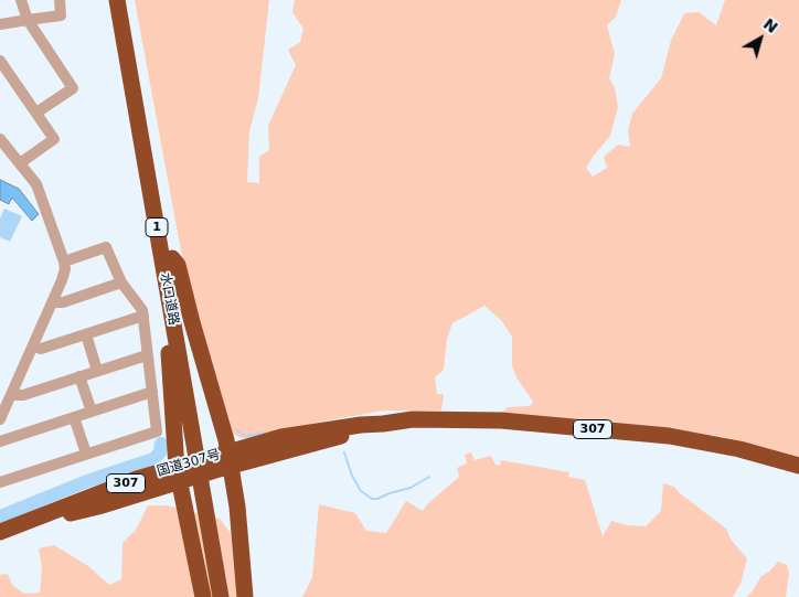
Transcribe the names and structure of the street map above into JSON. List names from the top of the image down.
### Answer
{
  "streets": {
    "highway": [
      "1",
      "水口道路",
      "307",
      "国道307号"
    ]
  },
  "crossings": [
    ["1", "水口道路"],
    ["1", "307"],
    ["1", "国道307号"],
    ["307", "国道307号"]
  ],
  "north": "top right"
}
